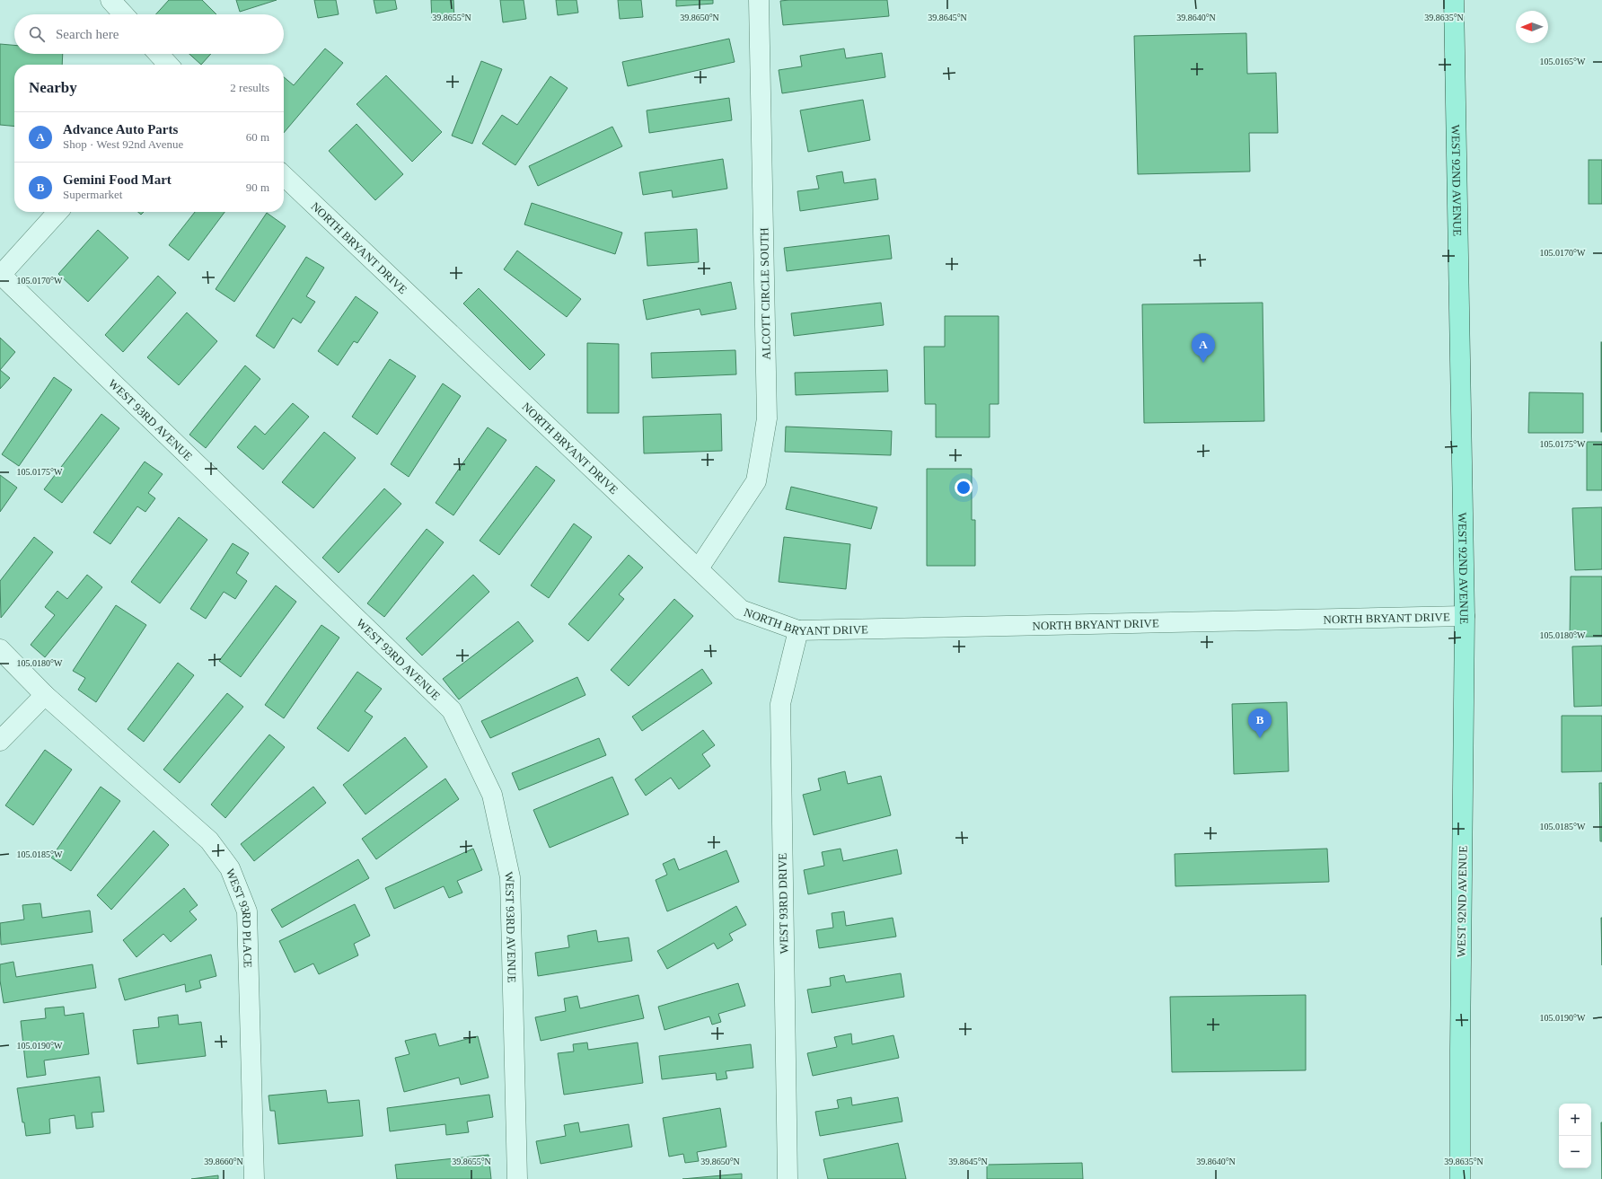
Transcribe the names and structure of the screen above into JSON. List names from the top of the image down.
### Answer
{
  "streets": {
    "main road": ["WEST 92ND AVENUE"],
    "street": [
      "NORTH BRYANT DRIVE",
      "ALCOTT CIRCLE SOUTH",
      "WEST 93RD AVENUE",
      "WEST 93RD DRIVE",
      "WEST 93RD PLACE"
    ]
  },
  "crossings": [
    ["WEST 92ND AVENUE", "NORTH BRYANT DRIVE"],
    ["NORTH BRYANT DRIVE", "ALCOTT CIRCLE SOUTH"],
    ["NORTH BRYANT DRIVE", "WEST 93RD DRIVE"]
  ],
  "north": "left",
  "page": {
    "search": "Search here",
    "heading": ["Nearby", "2 results"],
    "list": [
      {
        "mark": "A",
        "name": "Advance Auto Parts",
        "note": "Shop · West 92nd Avenue",
        "value": "60 m"
      },
      {
        "mark": "B",
        "name": "Gemini Food Mart",
        "note": "Supermarket",
        "value": "90 m"
      }
    ],
    "pins": ["A", "B"],
    "map_buttons": ["+", "−"]
  },
  "coordinates": [
    "39.8655°N",
    "39.8650°N",
    "39.8645°N",
    "39.8640°N",
    "39.8635°N",
    "105.0165°W",
    "105.0170°W",
    "105.0175°W",
    "105.0180°W",
    "105.0185°W",
    "105.0190°W",
    "39.8660°N"
  ]
}
